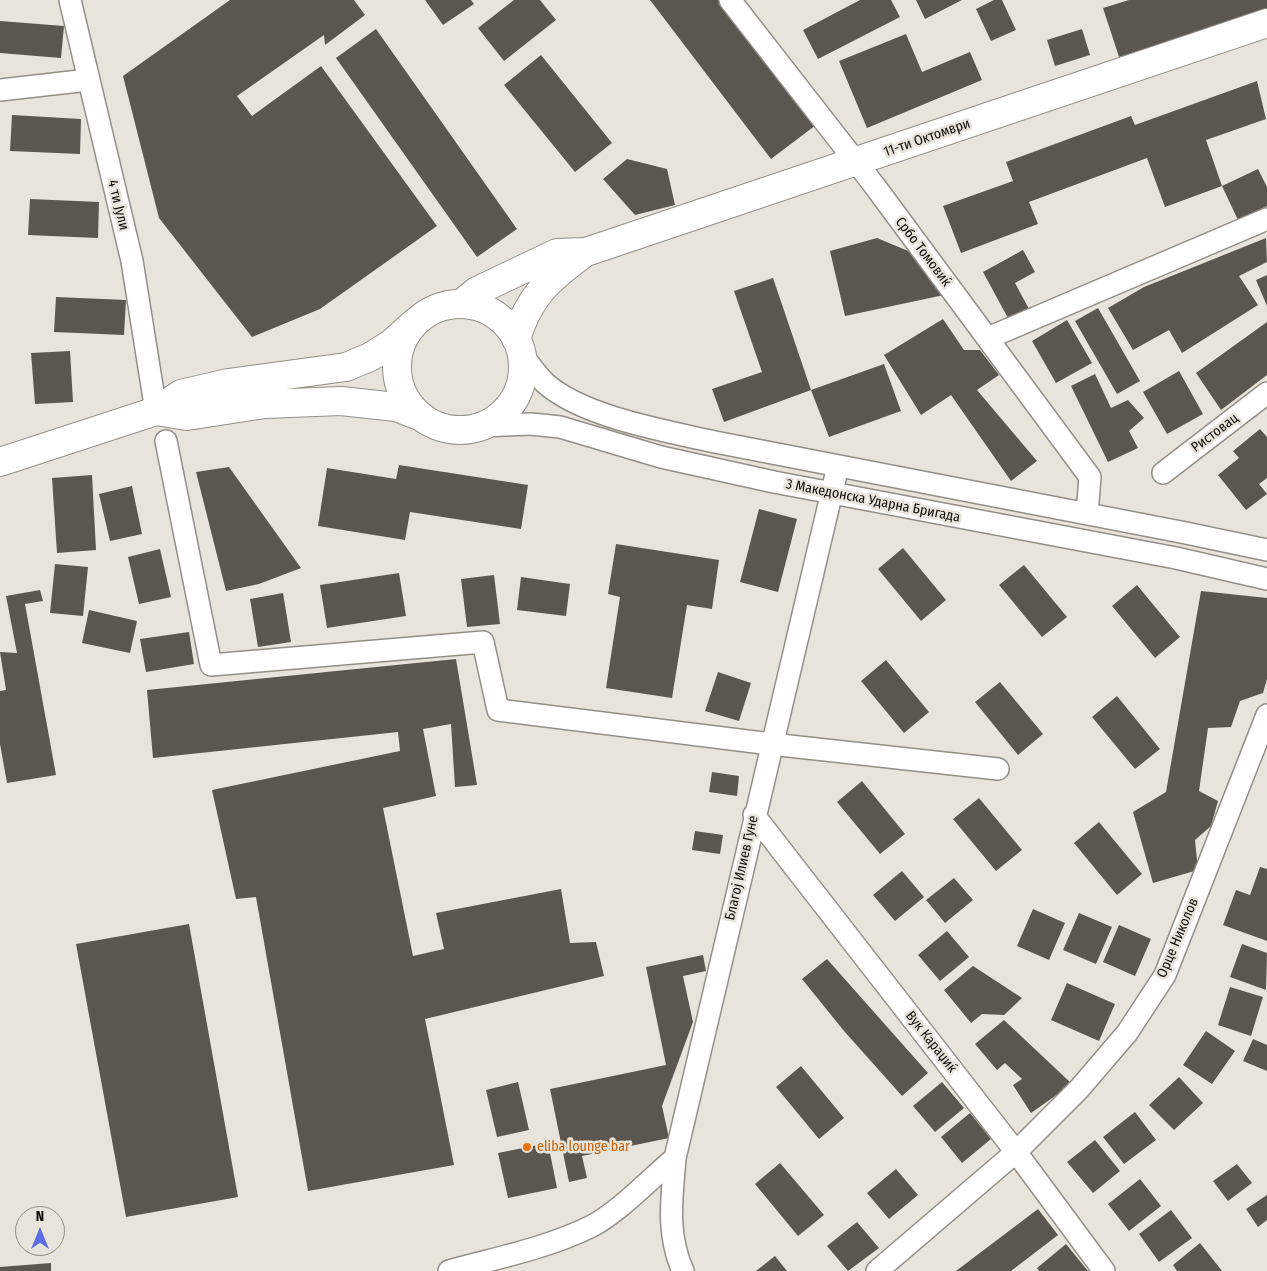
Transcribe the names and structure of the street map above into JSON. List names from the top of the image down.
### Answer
{
  "streets": {
    "main road": ["11-ти Октомври"],
    "street": [
      "4 ти Јули",
      "Србо Томовиќ",
      "Ристовац",
      "3 Македонска Ударна Бригада",
      "Благој Илиев Гуне",
      "Орце Николов",
      "Вук Караџиќ"
    ]
  },
  "crossings": [
    ["11-ти Октомври", "Србо Томовиќ"],
    ["Србо Томовиќ", "3 Македонска Ударна Бригада"],
    ["3 Македонска Ударна Бригада", "Благој Илиев Гуне"],
    ["Благој Илиев Гуне", "Вук Караџиќ"],
    ["Орце Николов", "Вук Караџиќ"]
  ],
  "places": ["eliba lounge bar"],
  "north": "top"
}
